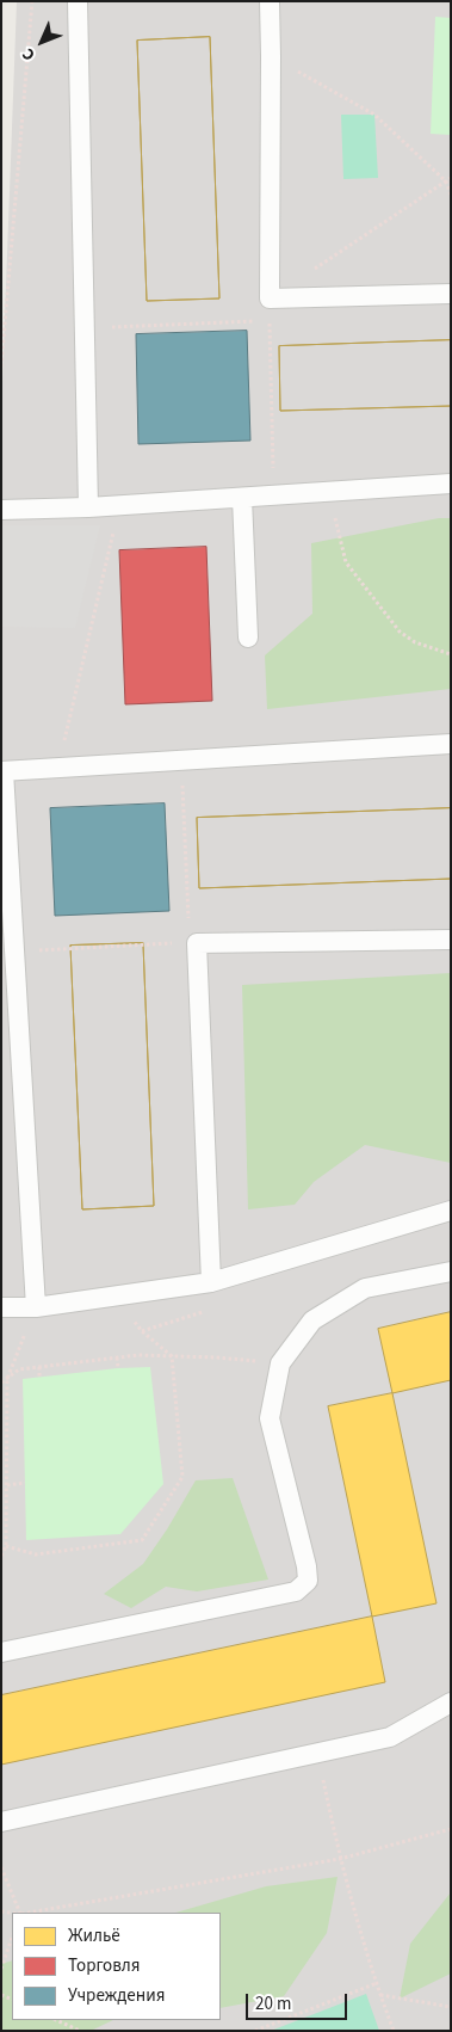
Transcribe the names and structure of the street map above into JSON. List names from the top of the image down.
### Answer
{
  "legend": ["Жильё", "Торговля", "Учреждения"],
  "scale_bar": "20 m",
  "north": "bottom left"
}
